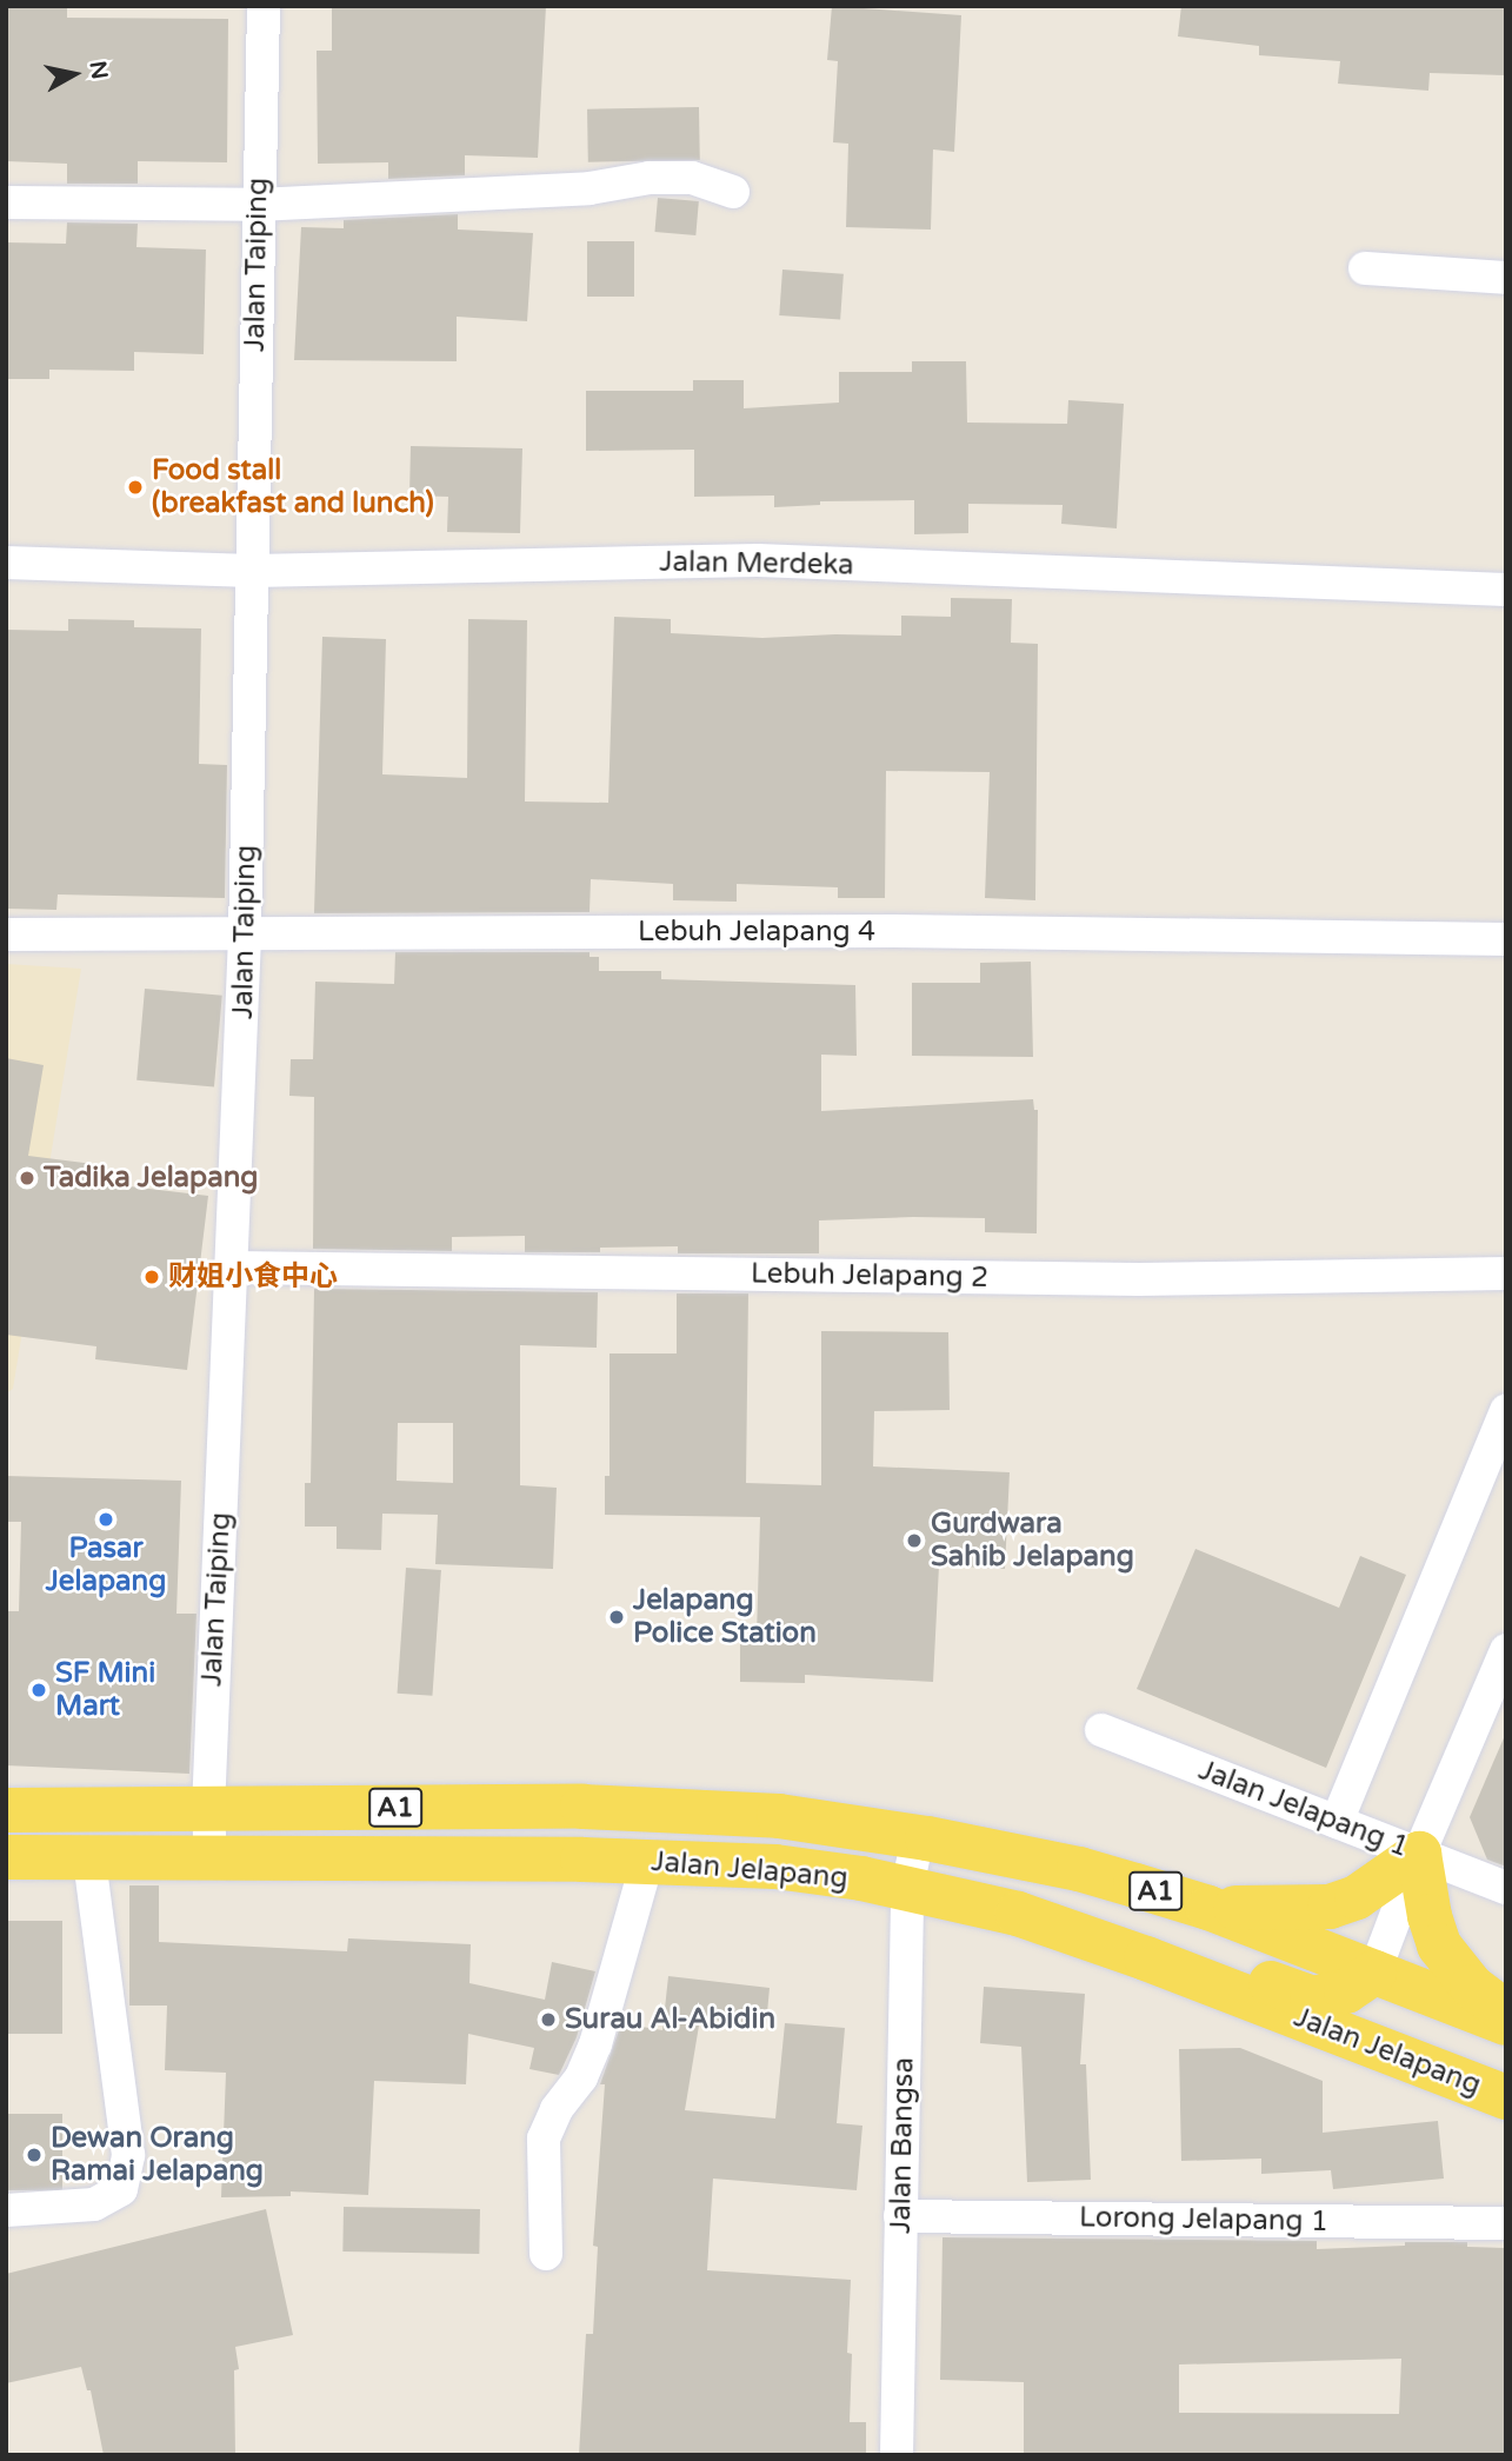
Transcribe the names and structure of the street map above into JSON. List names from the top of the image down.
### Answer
{
  "streets": {
    "main road": ["A1", "Jalan Jelapang"],
    "street": [
      "Jalan Taiping",
      "Jalan Merdeka",
      "Lebuh Jelapang 4",
      "Lebuh Jelapang 2",
      "Jalan Jelapang 1",
      "Jalan Bangsa",
      "Lorong Jelapang 1"
    ]
  },
  "crossings": [
    ["Jalan Taiping", "Jalan Merdeka"],
    ["Jalan Taiping", "Lebuh Jelapang 4"],
    ["Jalan Taiping", "Lebuh Jelapang 2"],
    ["Jalan Taiping", "Jalan Jelapang"],
    ["Jalan Jelapang", "Jalan Bangsa"],
    ["Jalan Bangsa", "Lorong Jelapang 1"]
  ],
  "places": [
    "Food stall (breakfast and lunch)",
    "Tadika Jelapang",
    "财姐小食中心",
    "Pasar Jelapang",
    "Gurdwara Sahib Jelapang",
    "Jelapang Police Station",
    "SF Mini Mart",
    "Surau Al-Abidin",
    "Dewan Orang Ramai Jelapang"
  ],
  "north": "right"
}
